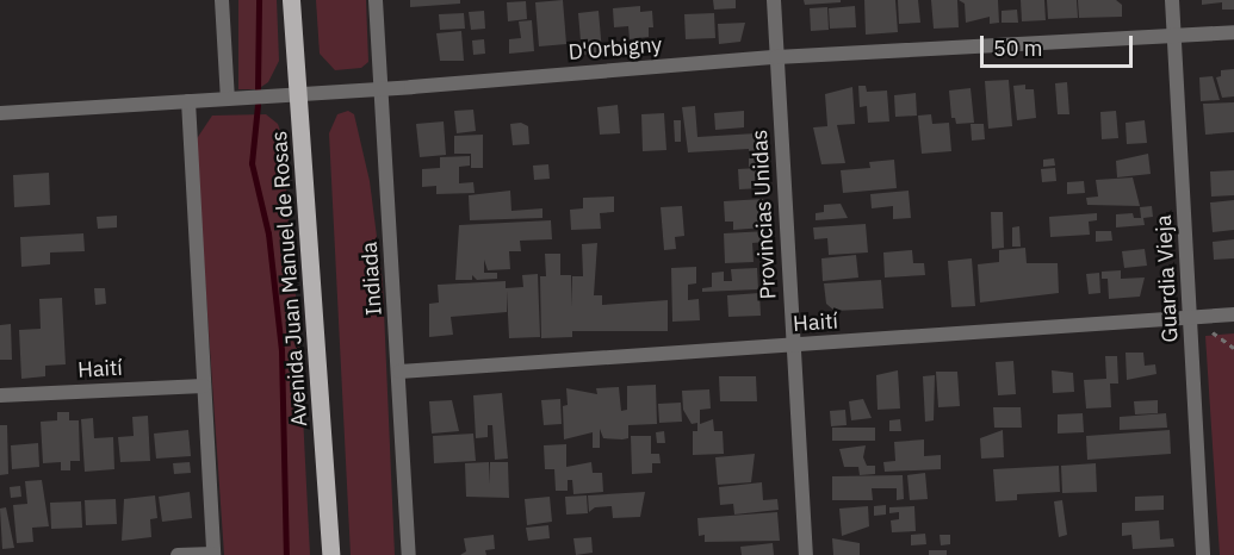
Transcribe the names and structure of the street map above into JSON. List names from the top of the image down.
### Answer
{
  "streets": {
    "main road": ["Avenida Juan Manuel de Rosas"],
    "street": [
      "D'Orbigny",
      "Provincias Unidas",
      "Indiada",
      "Guardia Vieja",
      "Haití"
    ]
  },
  "crossings": [
    ["D'Orbigny", "Provincias Unidas"],
    ["D'Orbigny", "Avenida Juan Manuel de Rosas"],
    ["D'Orbigny", "Indiada"],
    ["D'Orbigny", "Guardia Vieja"],
    ["Provincias Unidas", "Haití"],
    ["Indiada", "Haití"],
    ["Guardia Vieja", "Haití"]
  ],
  "scale_bar": "50 m"
}
